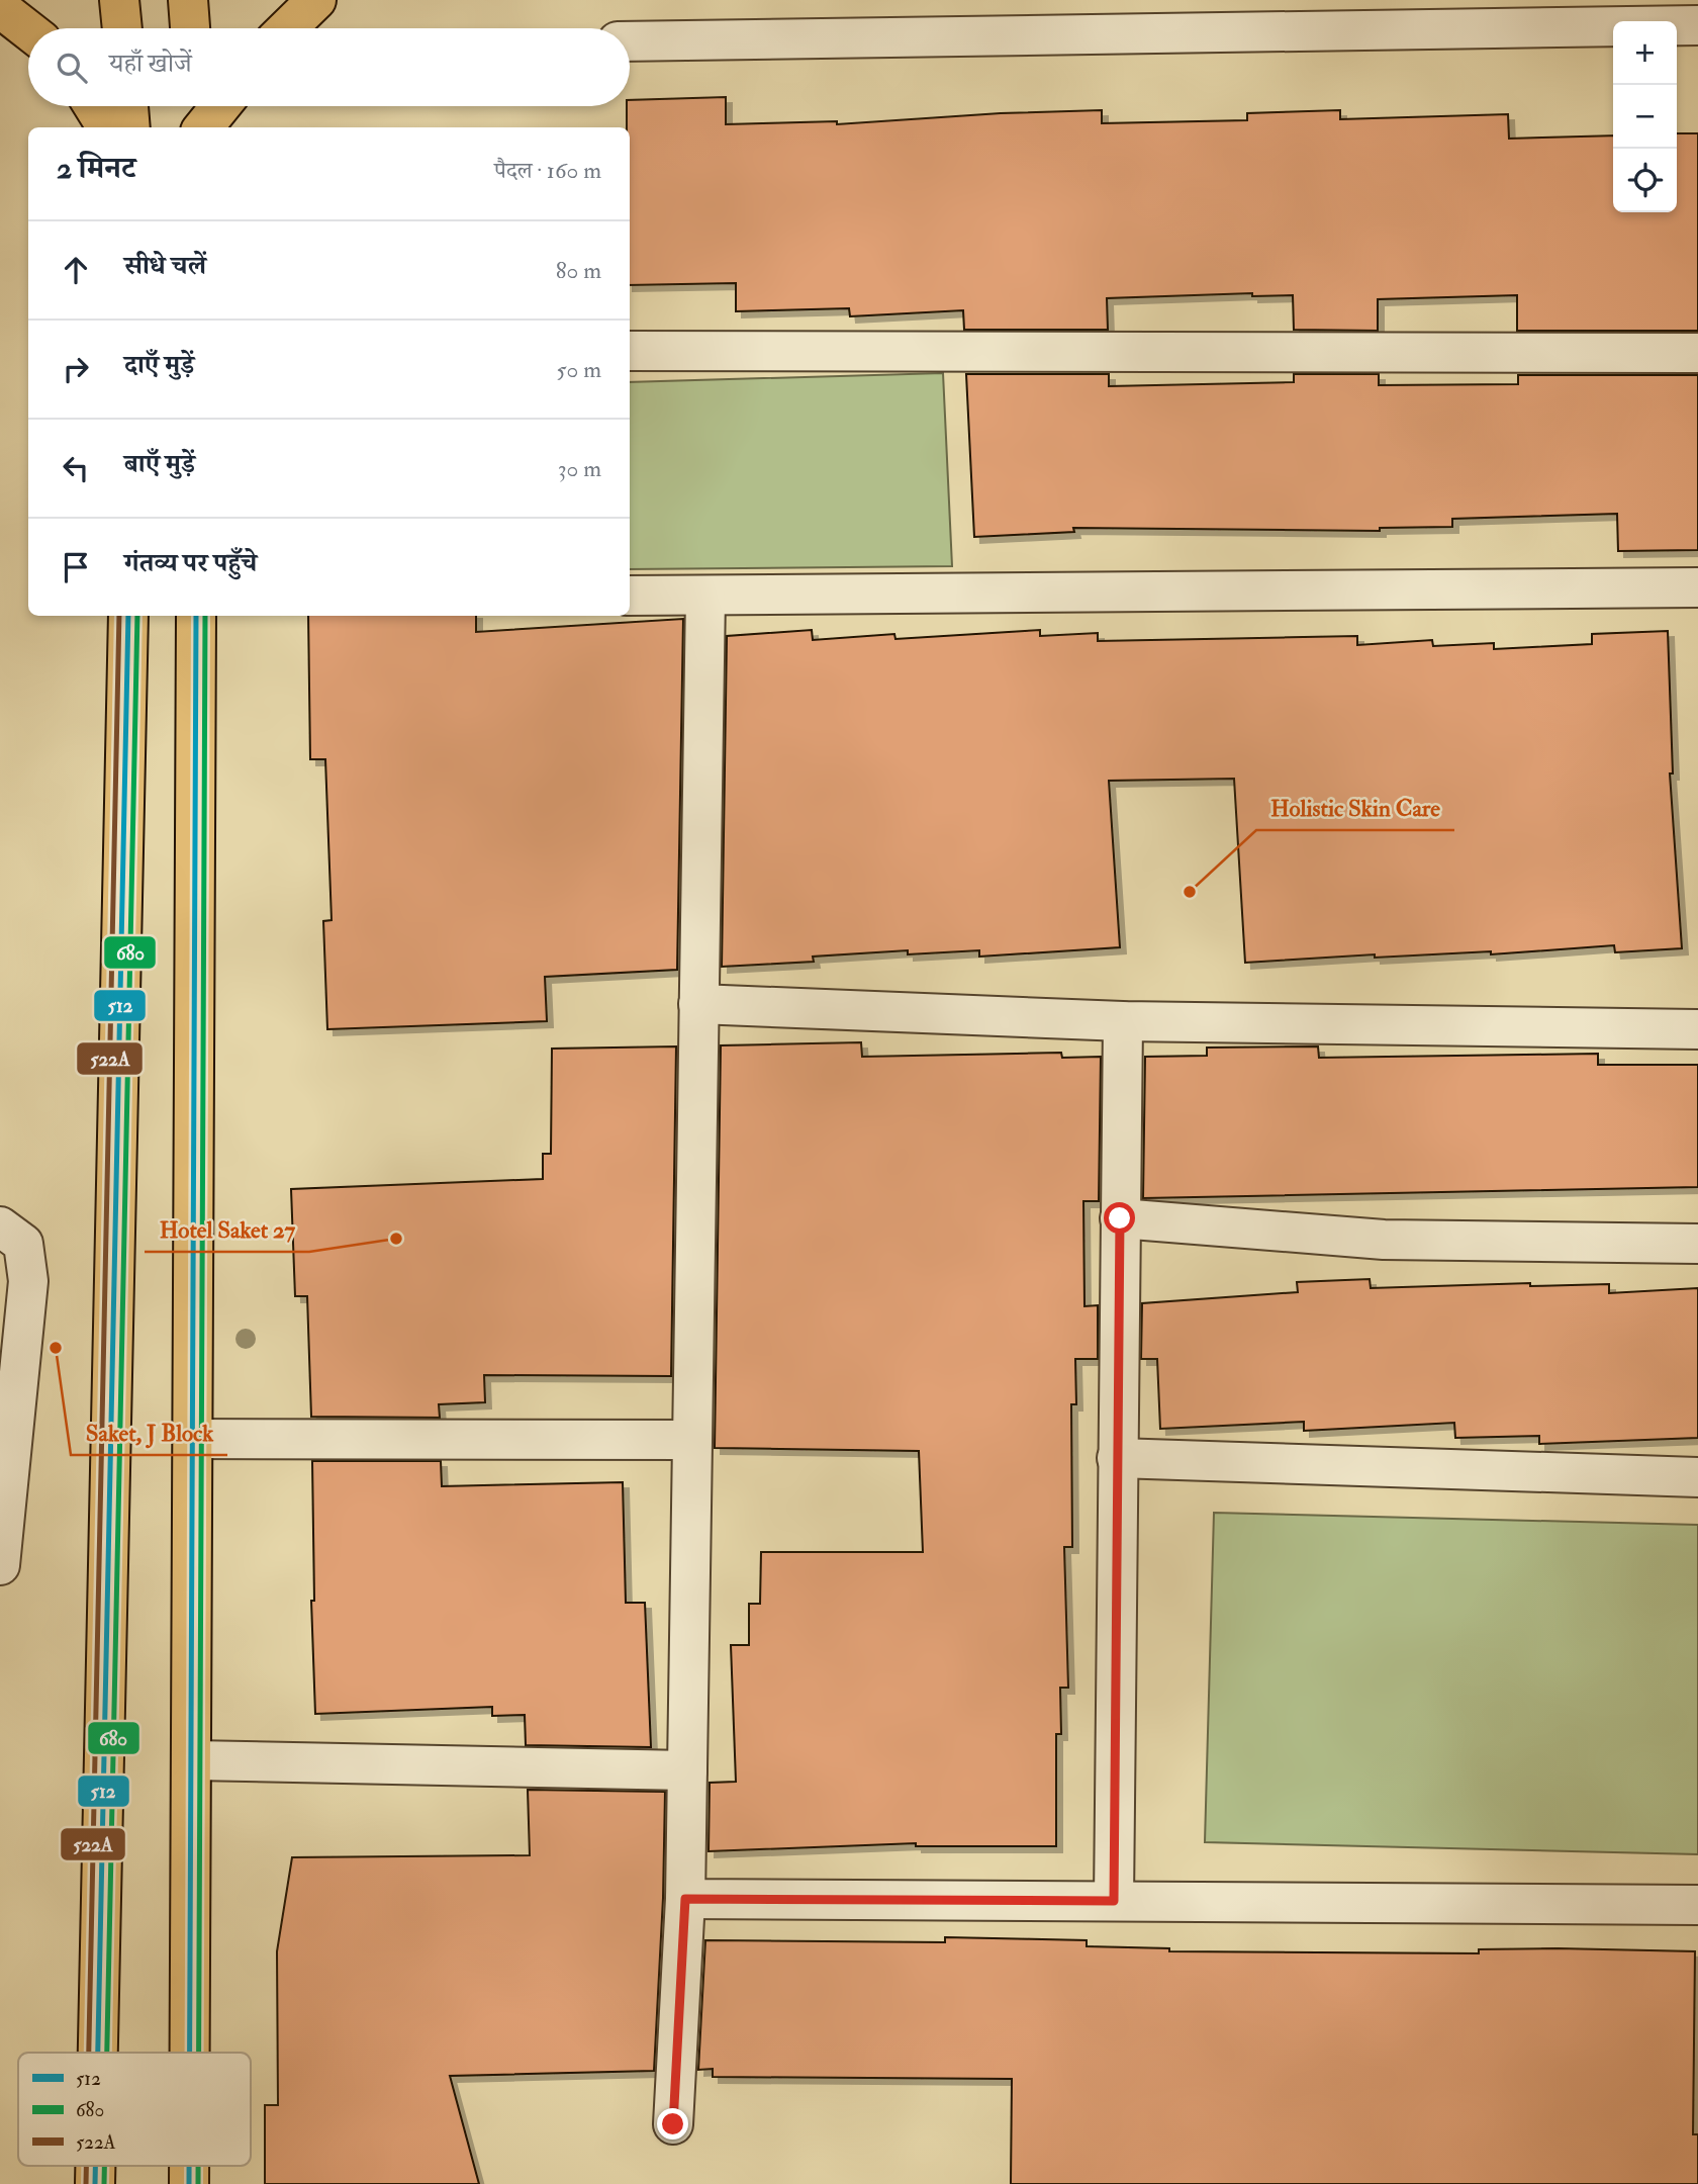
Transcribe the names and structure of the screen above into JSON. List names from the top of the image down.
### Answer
{
  "places": ["Holistic Skin Care", "Hotel Saket 27", "Saket, J Block"],
  "lines": ["transit line 512", "transit line 680", "transit line 522A"],
  "legend": ["512", "680", "522A"],
  "page": {
    "map_buttons": ["+", "−"],
    "search": "यहाँ खोजें",
    "heading": ["2 मिनट", "पैदल · 160 m"],
    "list": [
      ["सीधे चलें", "80 m"],
      ["दाएँ मुड़ें", "50 m"],
      ["बाएँ मुड़ें", "30 m"],
      "गंतव्य पर पहुँचे"
    ]
  }
}
